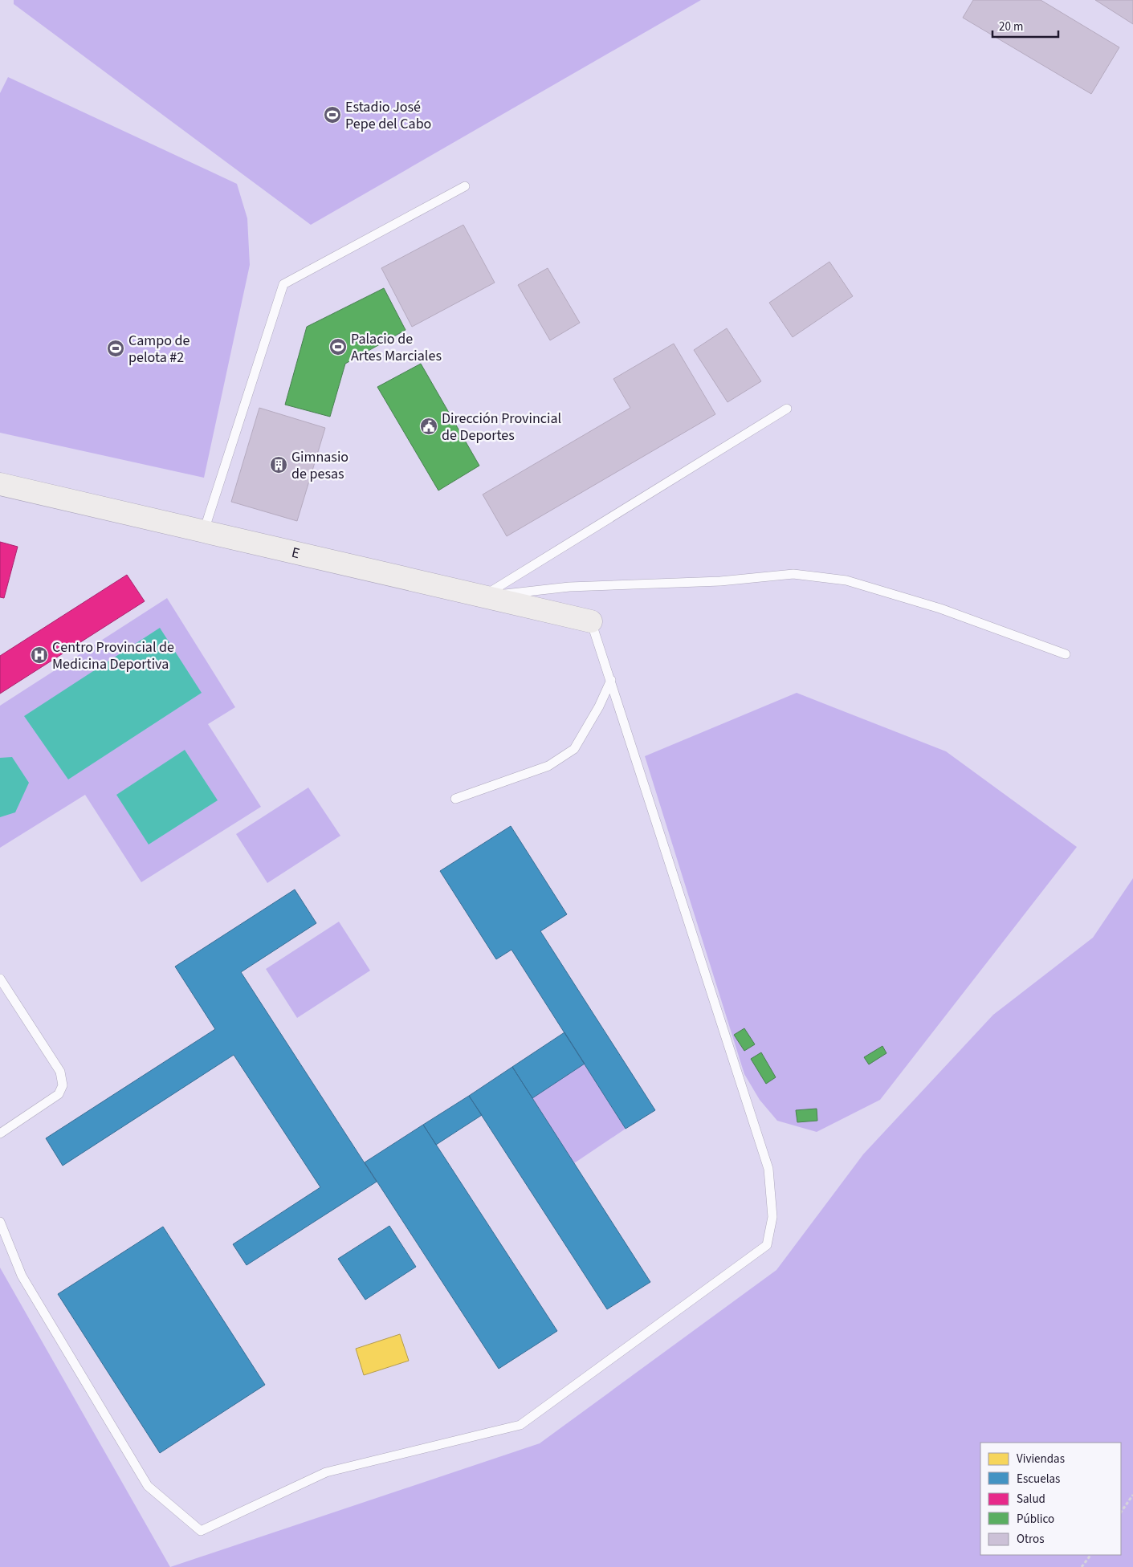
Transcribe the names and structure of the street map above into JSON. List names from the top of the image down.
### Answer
{
  "streets": {
    "street": ["E"]
  },
  "places": {
    "sports": ["Estadio José Pepe del Cabo", "Palacio de Artes Marciales", "Campo de pelota #2"],
    "public building": ["Dirección Provincial de Deportes"],
    "building": ["Gimnasio de pesas"],
    "hospital": ["Centro Provincial de Medicina Deportiva"]
  },
  "legend": [
    "Viviendas",
    "Escuelas",
    "Salud",
    "Público",
    "Otros"
  ],
  "scale_bar": "20 m"
}
